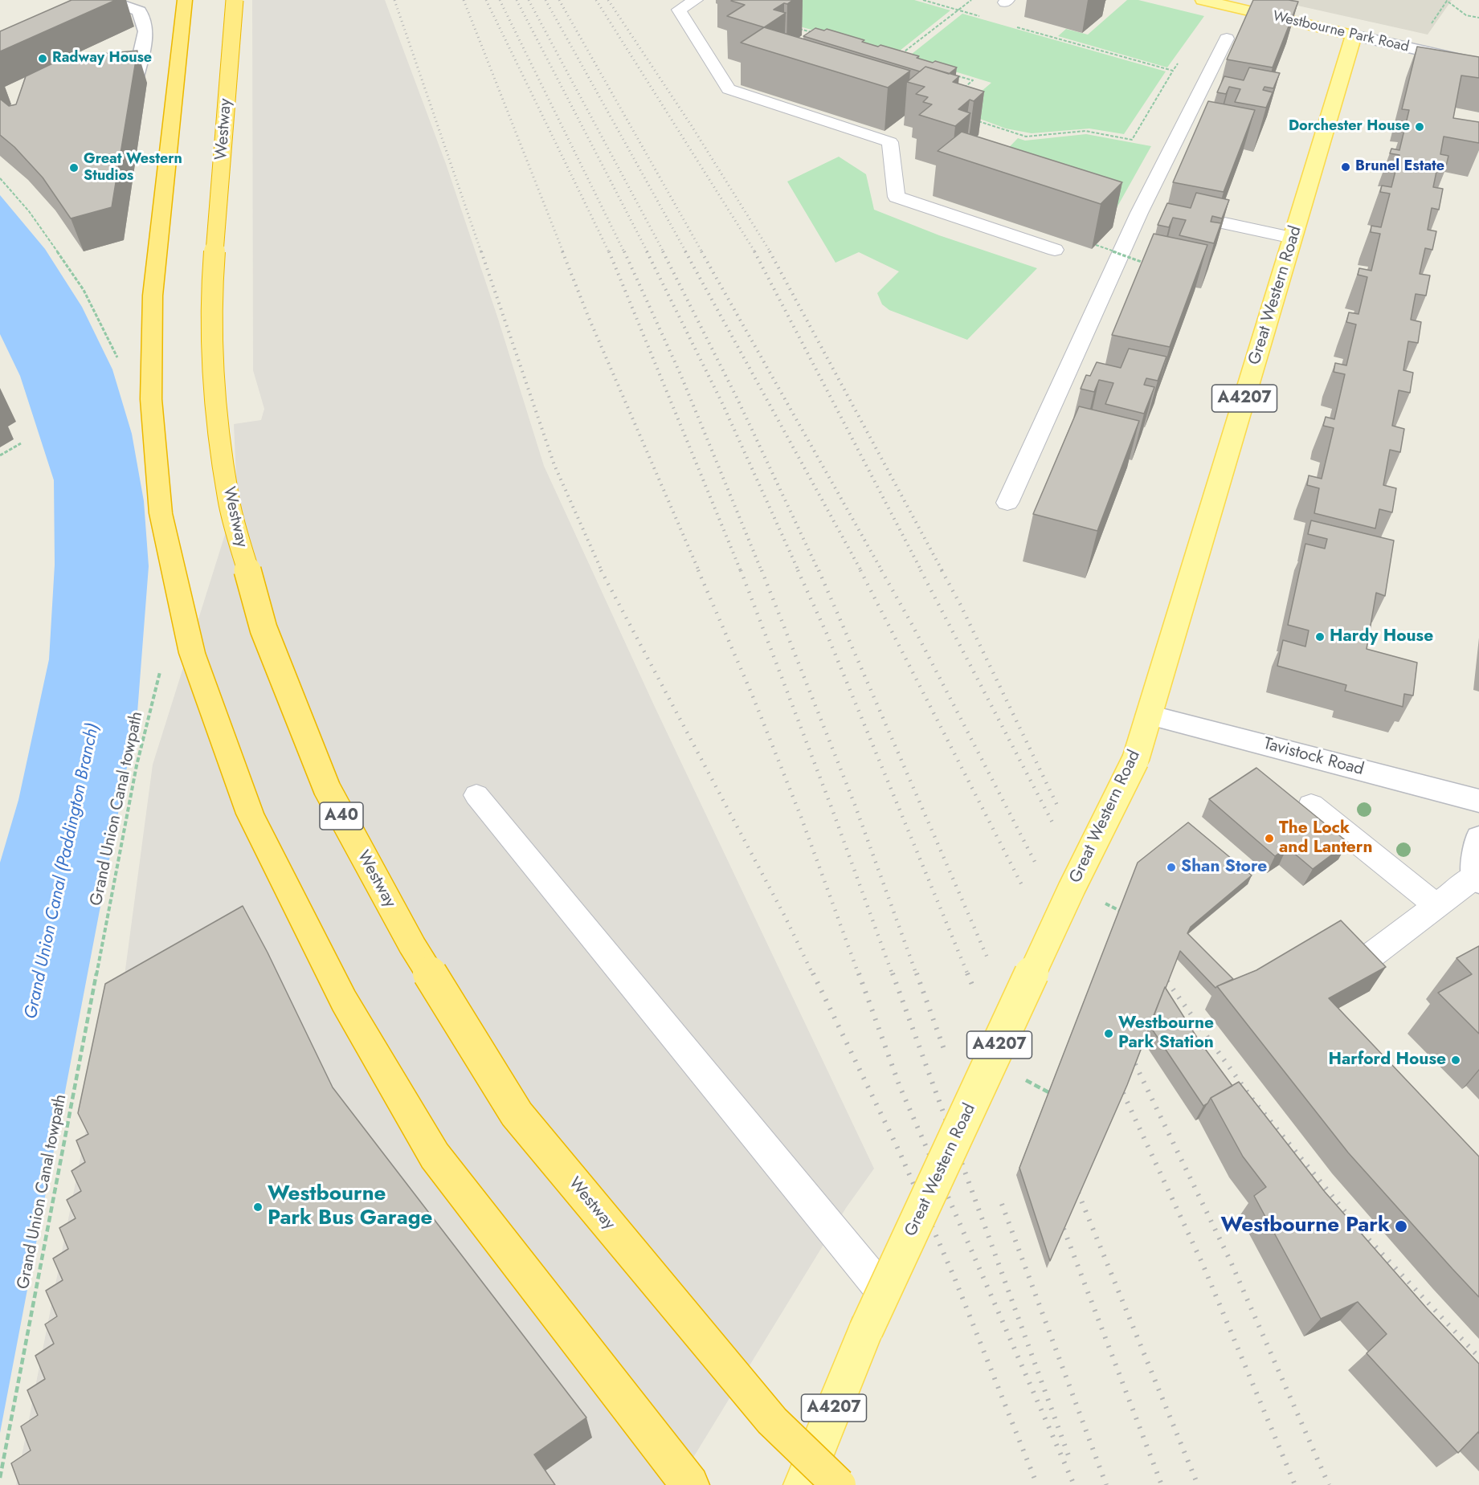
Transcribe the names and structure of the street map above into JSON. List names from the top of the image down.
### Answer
{
  "streets": {
    "highway": ["Westway", "A40"],
    "main road": ["Westbourne Park Road", "Great Western Road", "A4207"],
    "street": ["Tavistock Road"],
    "path": ["Grand Union Canal towpath"]
  },
  "crossings": [
    ["Westbourne Park Road", "Great Western Road"],
    ["Great Western Road", "Tavistock Road"]
  ],
  "water": ["Grand Union Canal (Paddington Branch)"],
  "places": [
    "Radway House",
    "Dorchester House",
    "Brunel Estate",
    "Great Western Studios",
    "Hardy House",
    "The Lock and Lantern",
    "Shan Store",
    "Westbourne Park Station",
    "Harford House",
    "Westbourne Park Bus Garage",
    "Westbourne Park"
  ]
}
